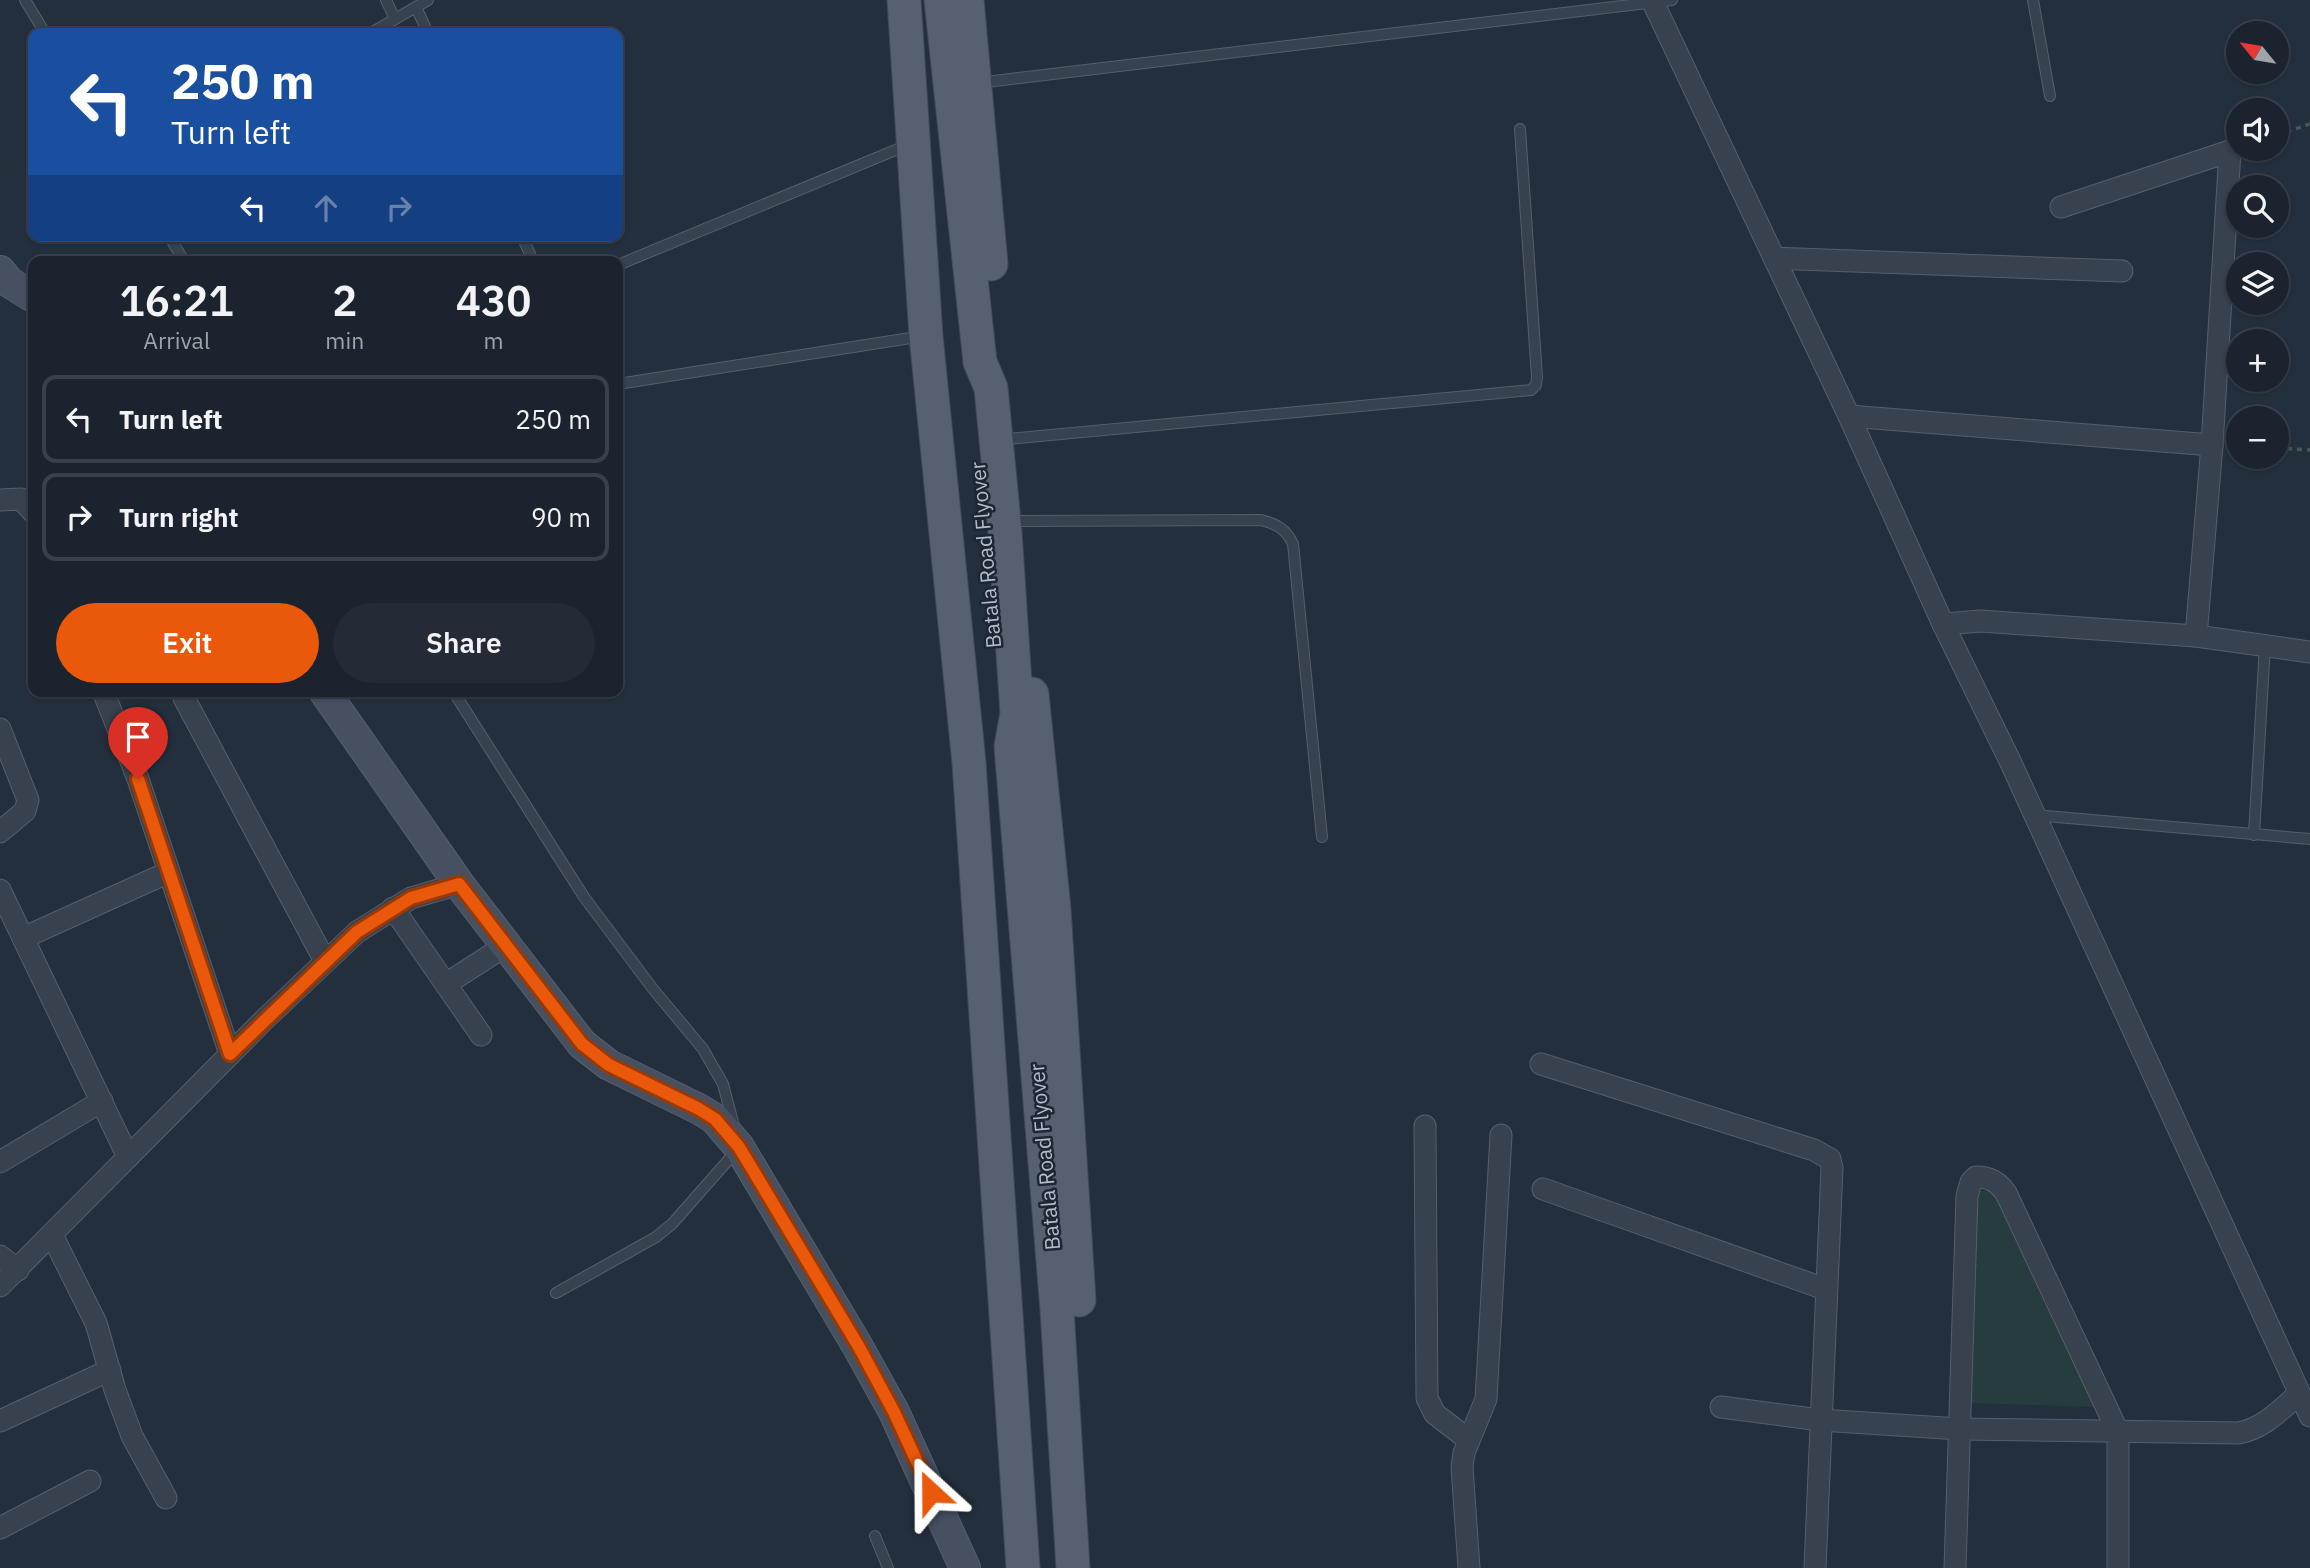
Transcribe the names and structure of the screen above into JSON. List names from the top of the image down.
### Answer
{
  "streets": {
    "main road": ["Batala Road Flyover"]
  },
  "north": "top left",
  "page": {
    "map_buttons": ["+", "−"],
    "turn": ["250 m", "Turn left"],
    "eta": [
      "16:21",
      "Arrival",
      "2",
      "min",
      "430",
      "m"
    ],
    "list": [
      {
        "name": "Turn left",
        "value": "250 m"
      },
      {
        "name": "Turn right",
        "value": "90 m"
      }
    ],
    "buttons": ["Exit", "Share"]
  }
}
